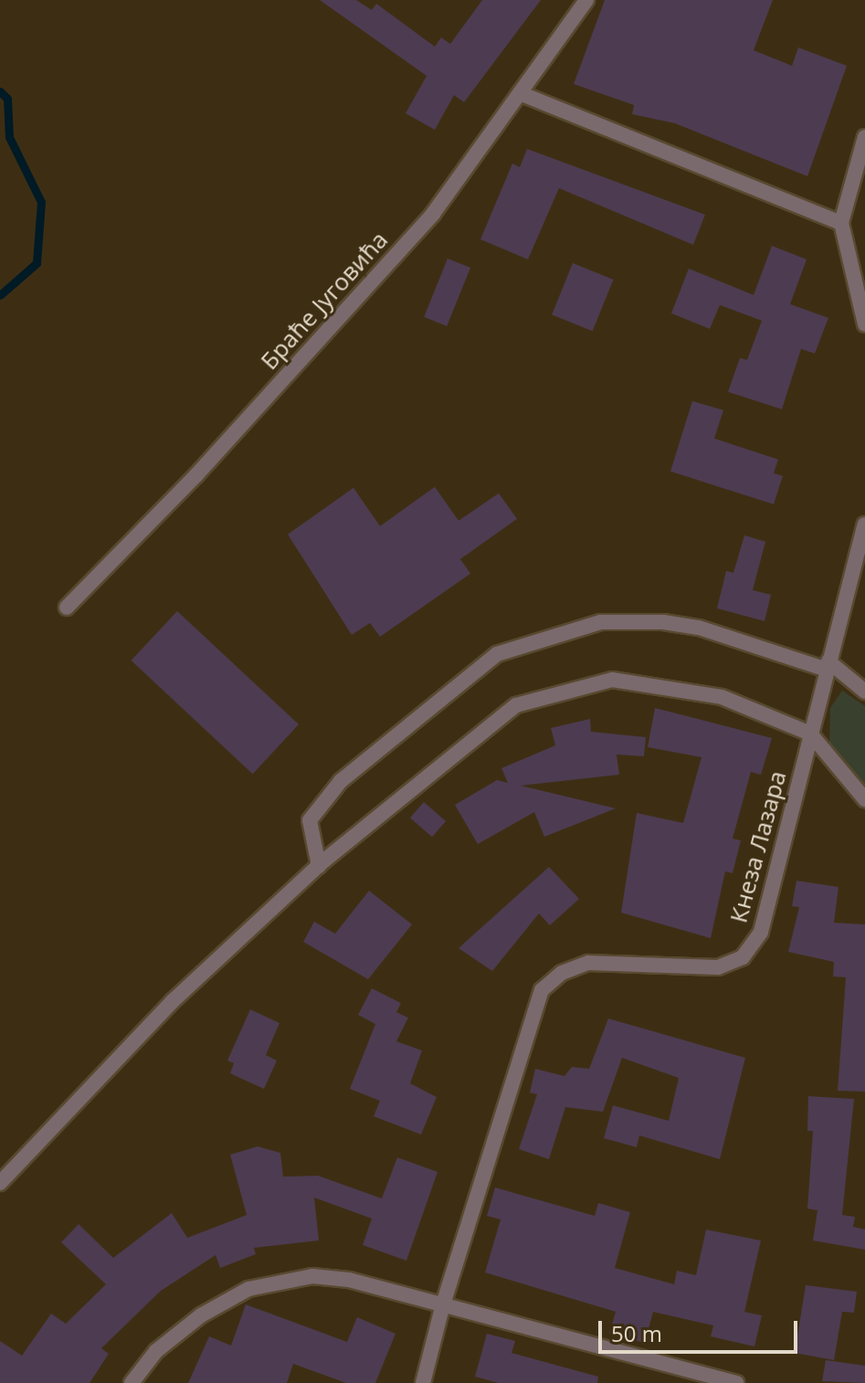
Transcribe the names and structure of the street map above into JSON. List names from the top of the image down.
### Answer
{
  "streets": {
    "street": ["Браће Југовића", "Кнеза Лазара"]
  },
  "scale_bar": "50 m"
}
